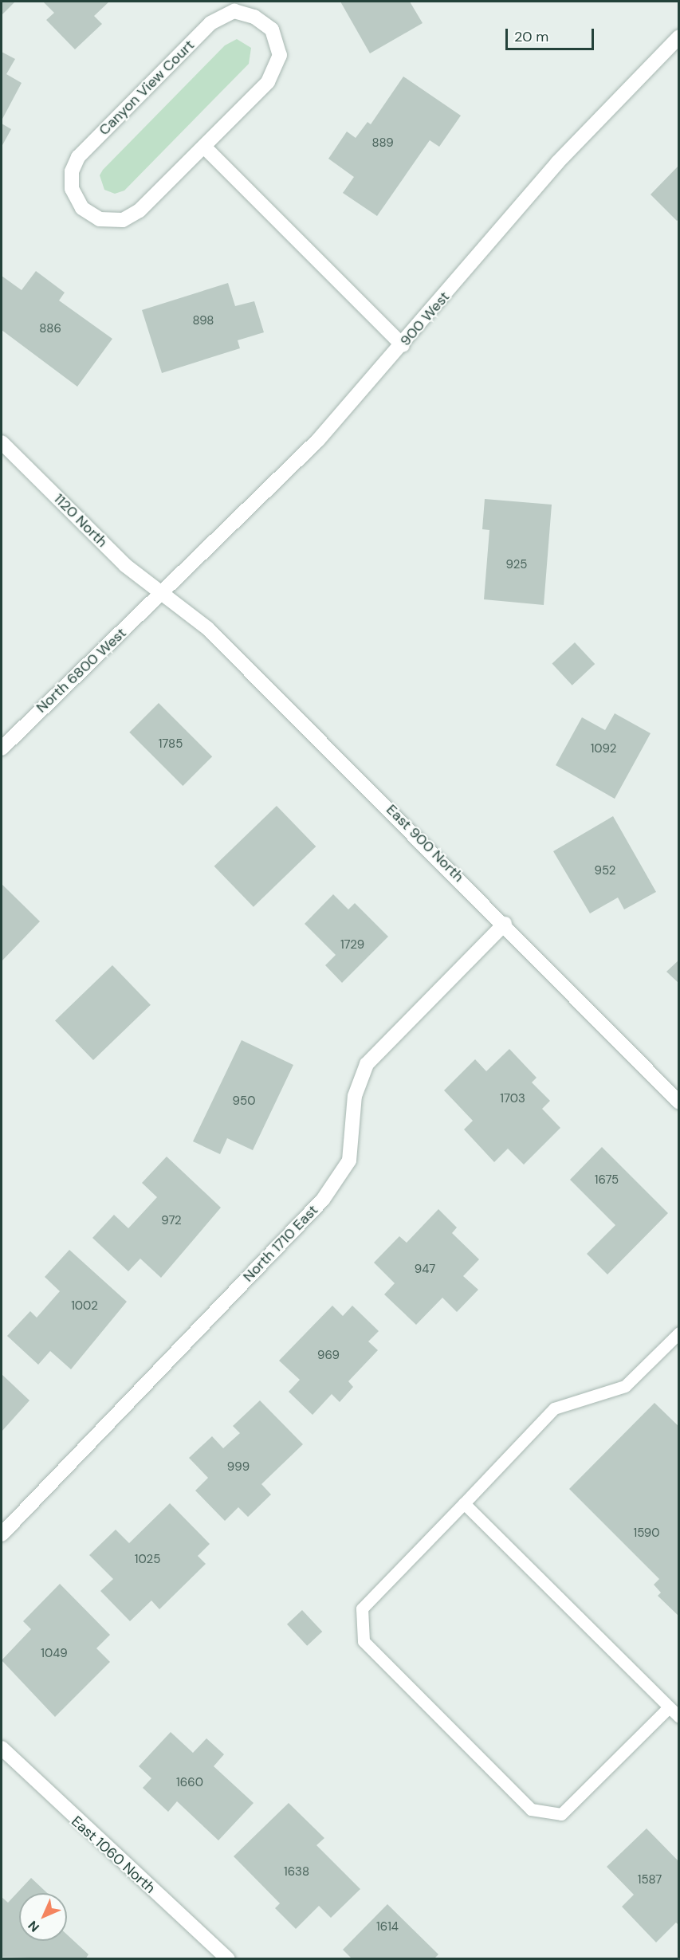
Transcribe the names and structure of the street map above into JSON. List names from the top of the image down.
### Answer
{
  "streets": {
    "street": [
      "Canyon View Court",
      "900 West",
      "1120 North",
      "North 6800 West",
      "East 900 North",
      "North 1710 East",
      "East 1060 North"
    ]
  },
  "crossings": [
    ["900 West", "1120 North"],
    ["900 West", "North 6800 West"],
    ["900 West", "East 900 North"],
    ["1120 North", "North 6800 West"],
    ["1120 North", "East 900 North"],
    ["North 6800 West", "East 900 North"],
    ["East 900 North", "North 1710 East"]
  ],
  "house_numbers": [
    "889",
    "898",
    "886",
    "925",
    "1785",
    "1092",
    "952",
    "1729",
    "1703",
    "950",
    "1675",
    "972",
    "947",
    "1002",
    "969",
    "999",
    "1590",
    "1025",
    "1049",
    "1660",
    "1638",
    "1587",
    "1614"
  ],
  "scale_bar": "20 m",
  "north": "bottom left"
}
